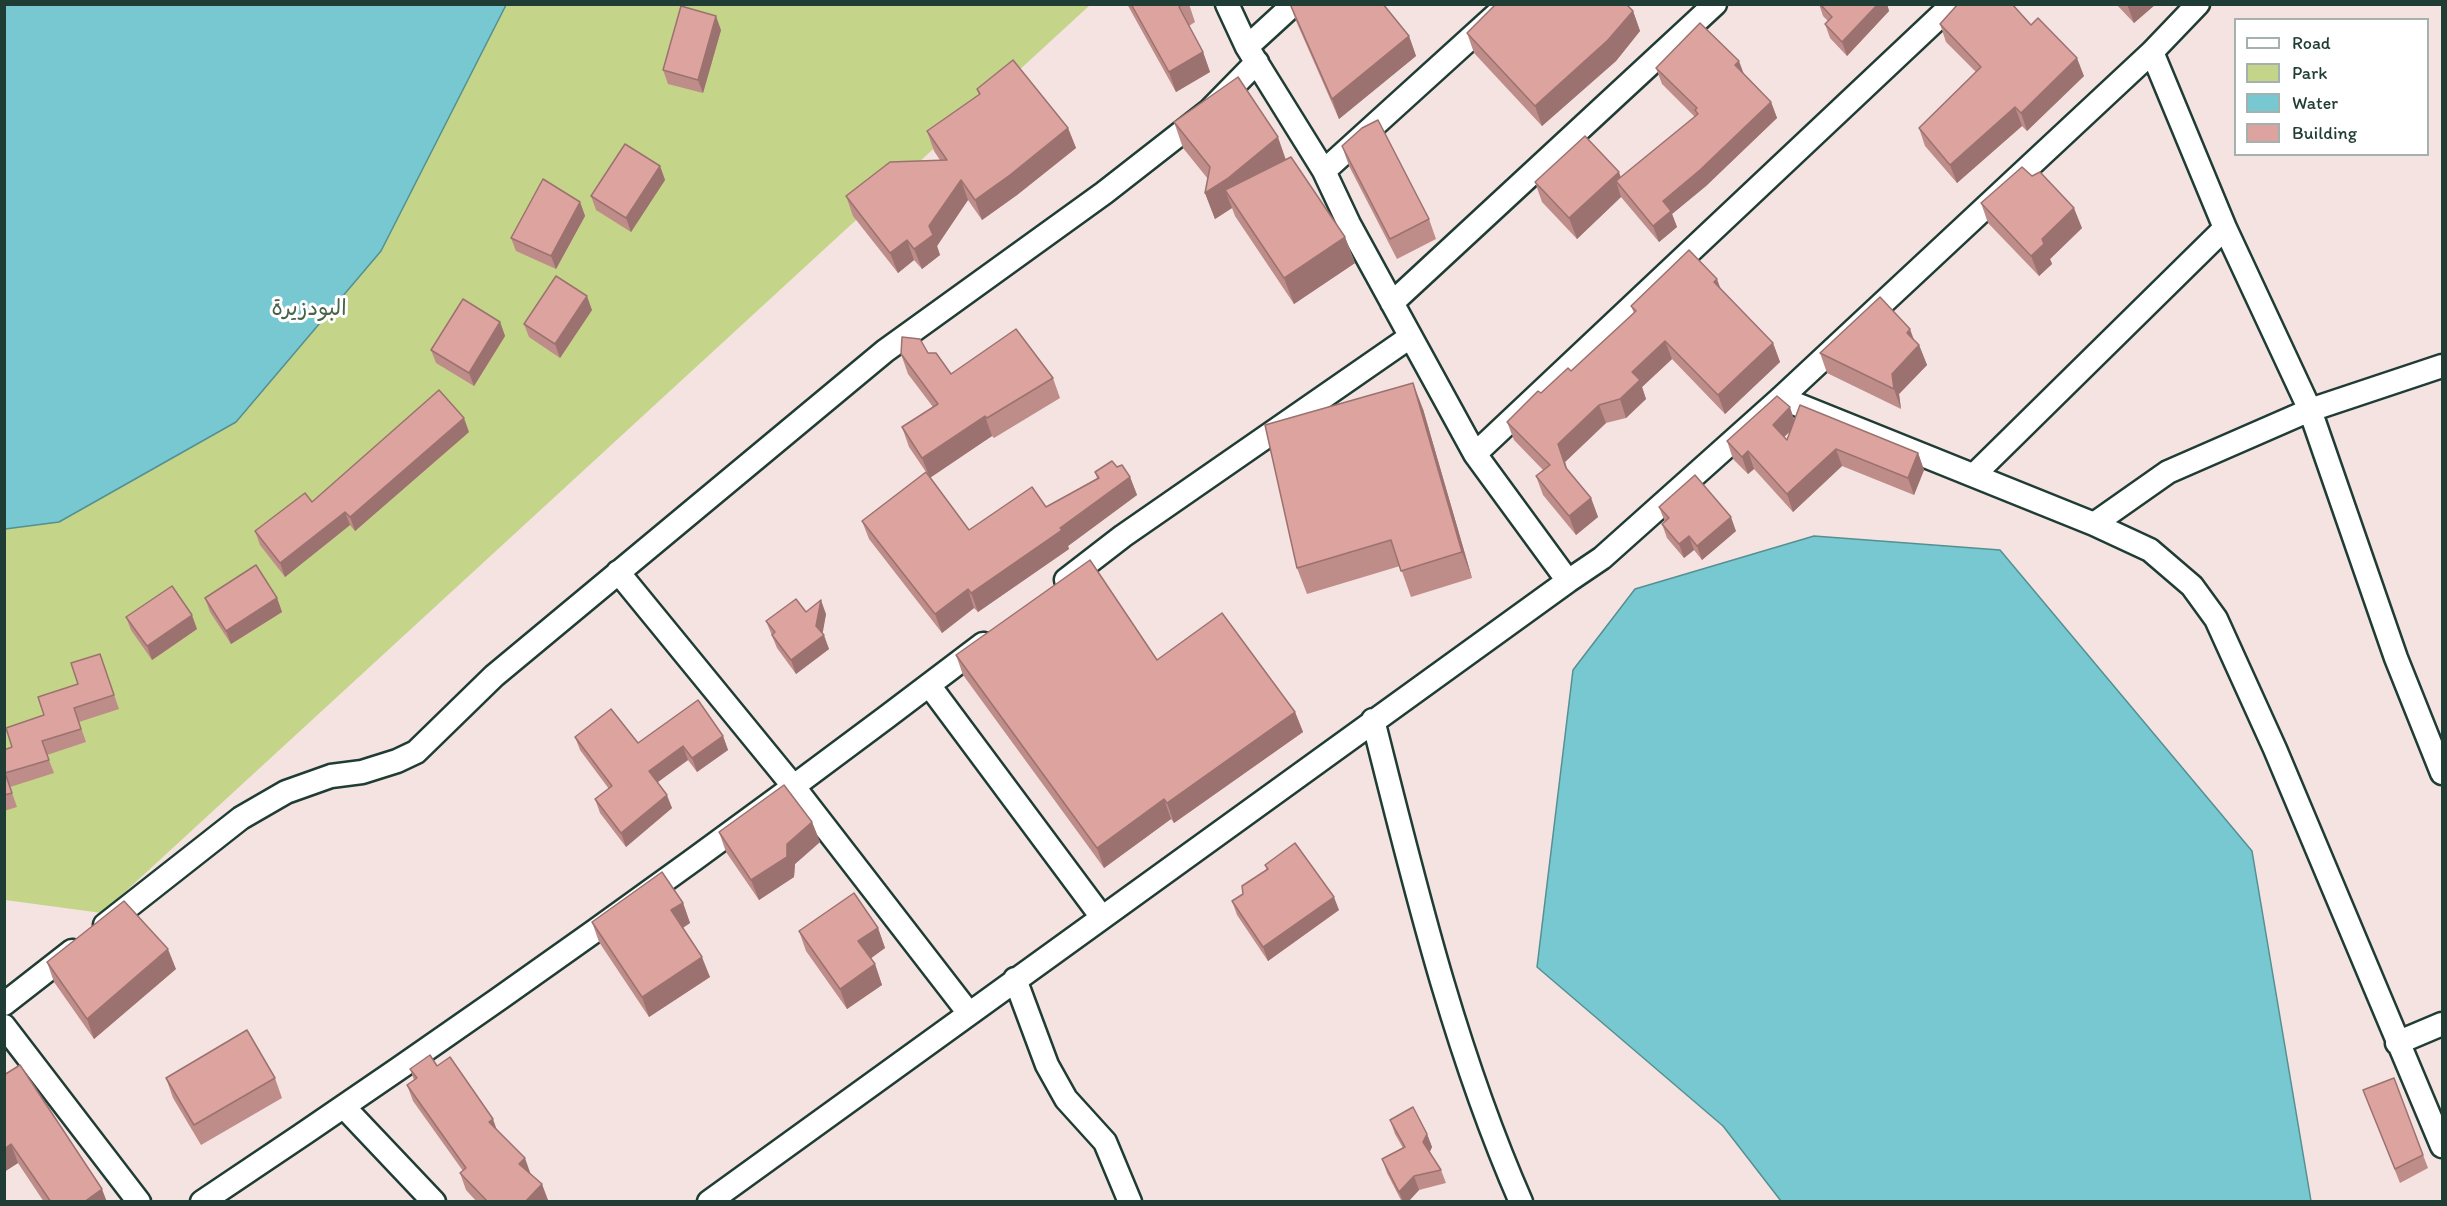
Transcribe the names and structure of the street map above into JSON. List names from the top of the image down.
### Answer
{
  "parks": ["البودزيرة"],
  "legend": [
    "Road",
    "Park",
    "Water",
    "Building"
  ]
}
